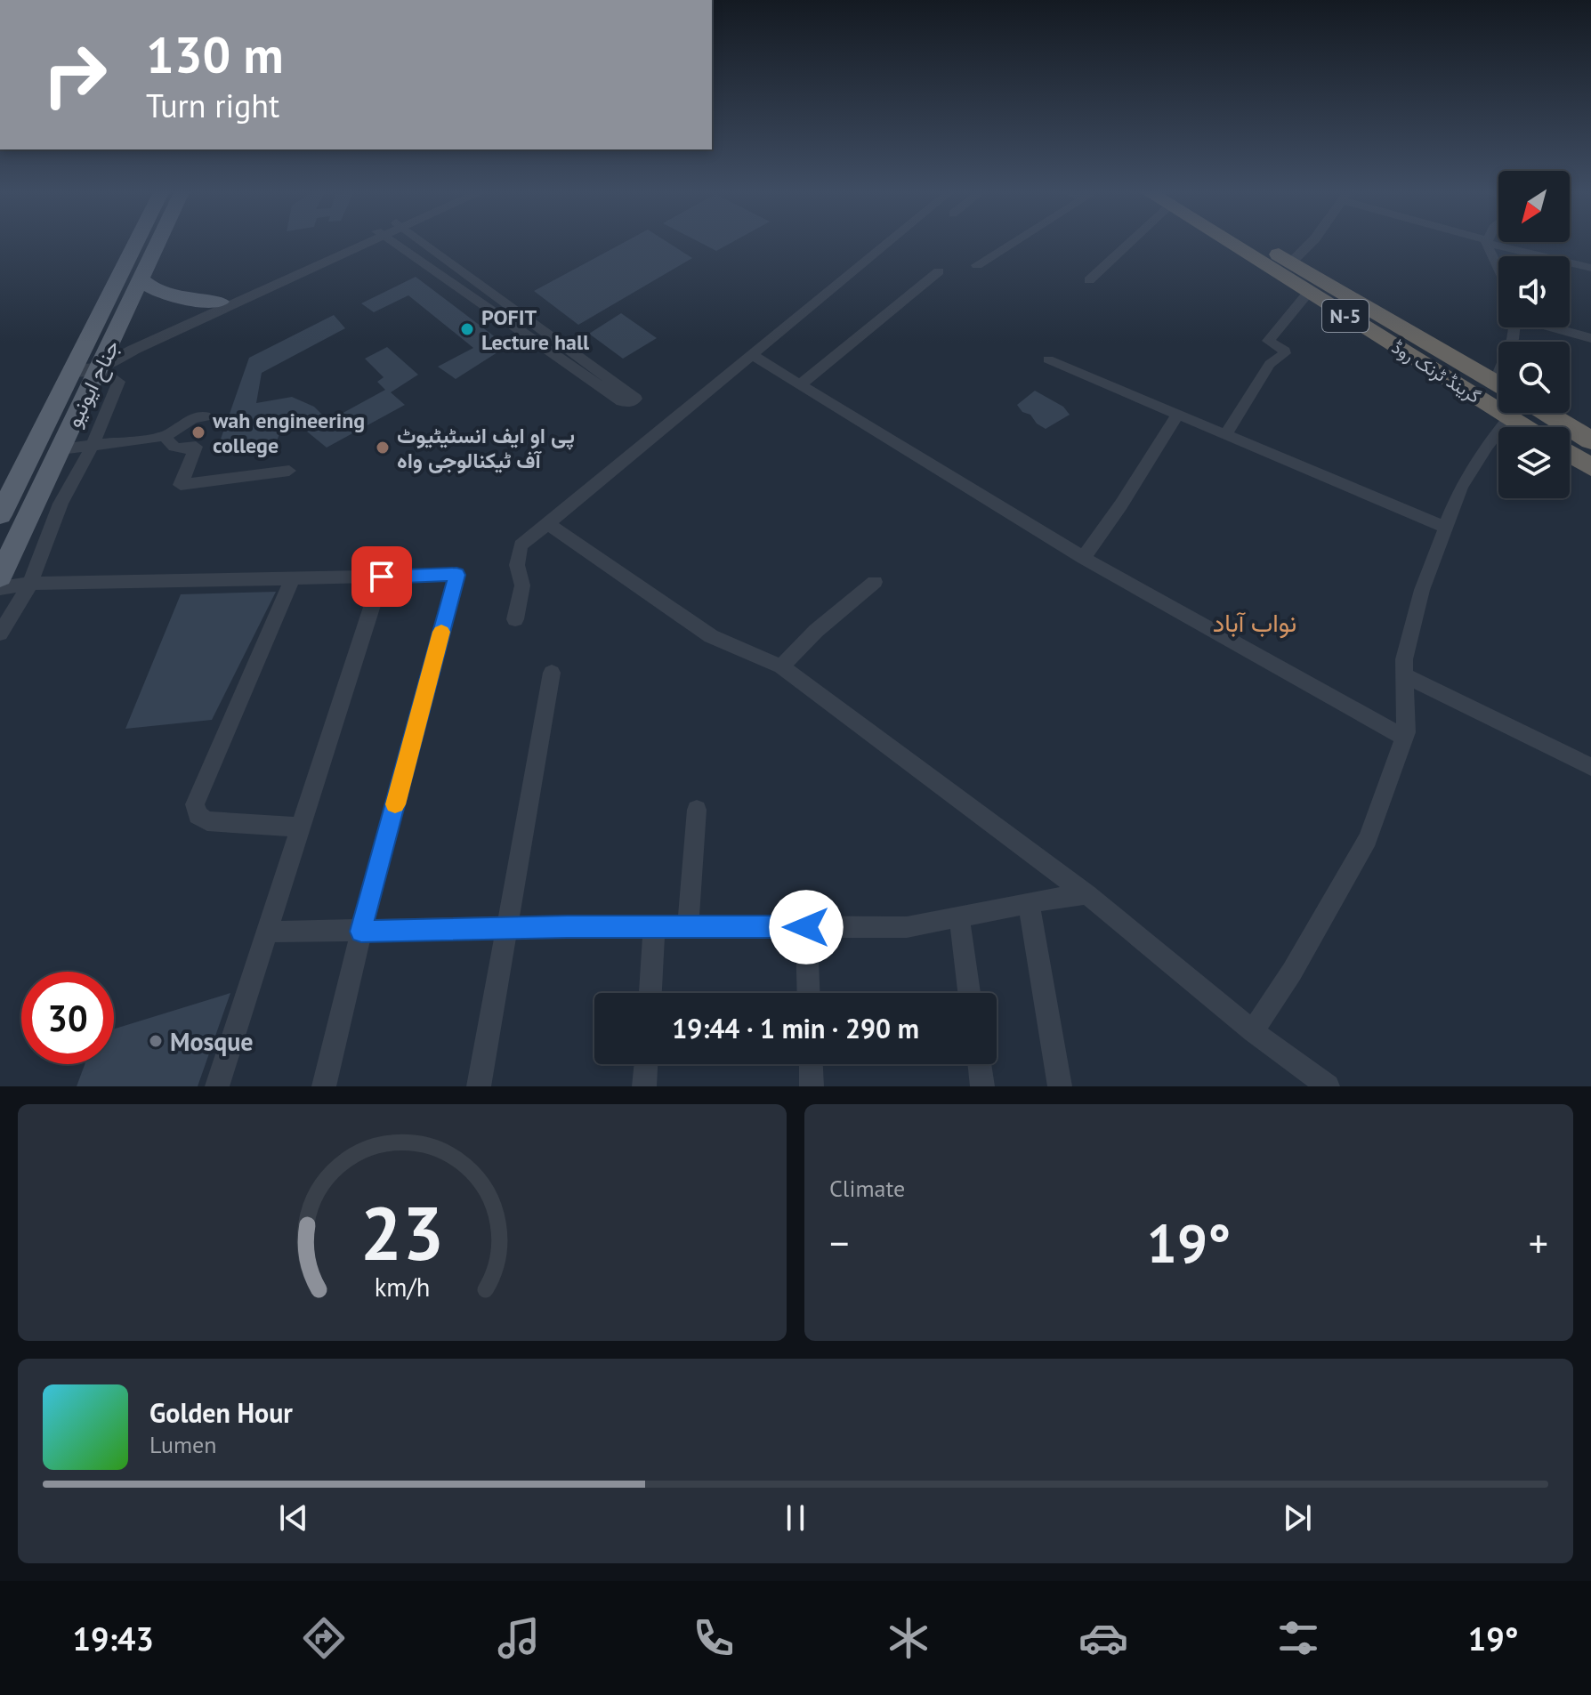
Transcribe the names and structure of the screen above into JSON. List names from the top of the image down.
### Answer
{
  "streets": {
    "highway": ["N-5", "گرینڈ ٹرنک روڈ"],
    "main road": ["جناح ایونیو"]
  },
  "districts": ["نواب آباد"],
  "places": [
    "POFIT Lecture hall",
    "wah engineering college",
    "پی او ایف انسٹیٹیوٹ آف ٹیکنالوجی واہ",
    "Mosque"
  ],
  "north": "bottom left",
  "page": {
    "turn": ["130 m", "Turn right"],
    "limit": "30",
    "trip": "19:44 · 1 min · 290 m",
    "tile": "Climate",
    "heat": ["−", "19°", "+"],
    "song": ["Golden Hour", "Lumen"],
    "tabs": ["19:43", "19°"],
    "gauge": ["23", "km/h"]
  }
}
